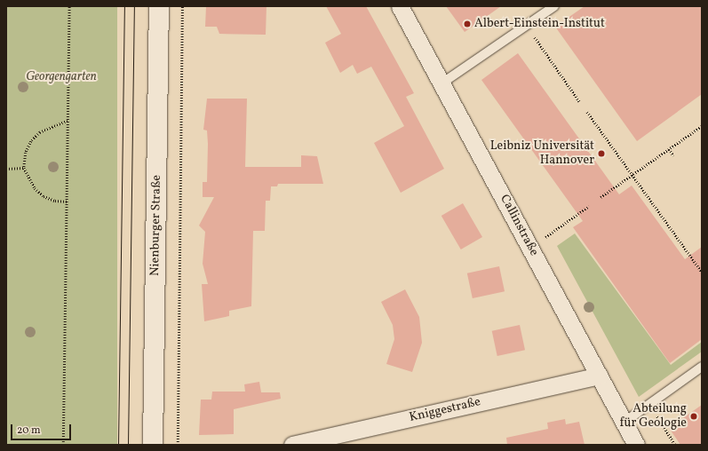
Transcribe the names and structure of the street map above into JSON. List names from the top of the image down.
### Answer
{
  "streets": {
    "street": ["Nienburger Straße", "Callinstraße", "Kniggestraße"]
  },
  "crossings": [
    ["Callinstraße", "Kniggestraße"]
  ],
  "parks": ["Georgengarten"],
  "places": ["Albert-Einstein-Institut", "Leibniz Universität Hannover", "Abteilung für Geologie"],
  "scale_bar": "20 m"
}
